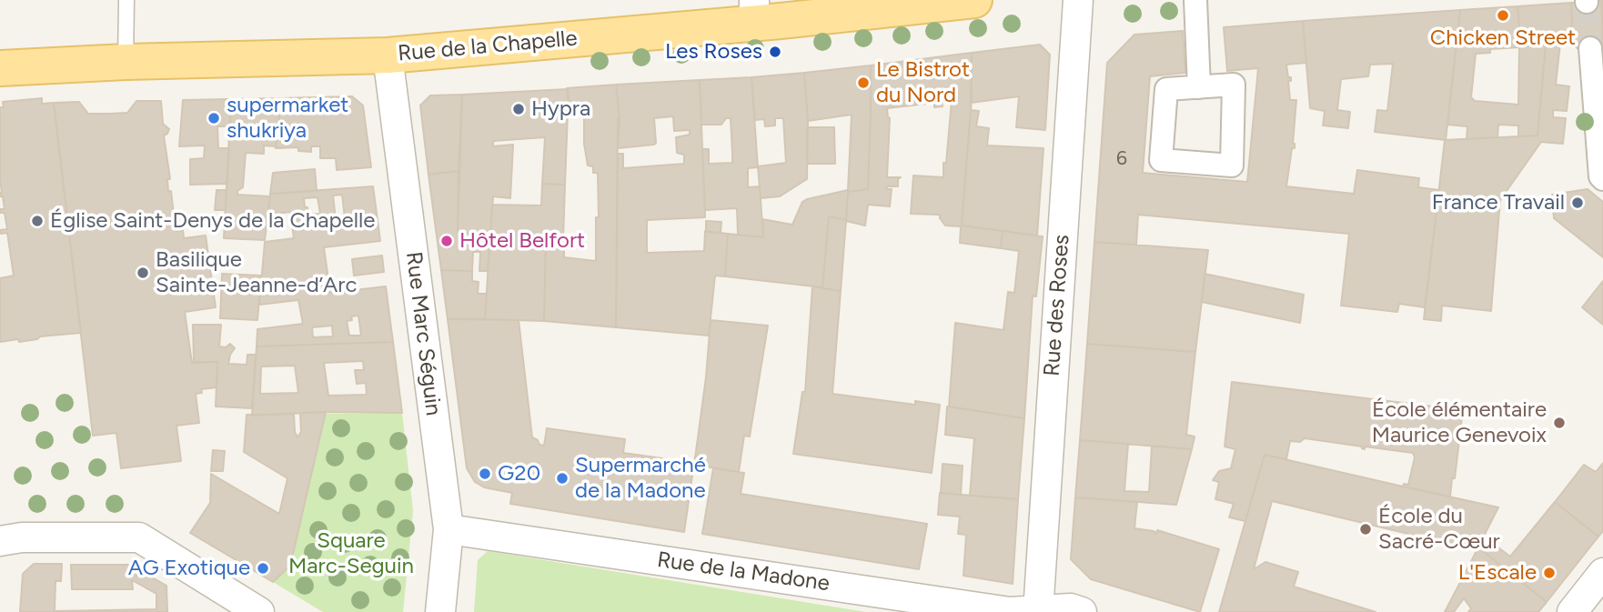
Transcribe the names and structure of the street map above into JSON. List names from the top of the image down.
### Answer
{
  "streets": {
    "main road": ["Rue de la Chapelle"],
    "street": ["Rue des Roses", "Rue Marc Séguin", "Rue de la Madone"]
  },
  "crossings": [
    ["Rue de la Chapelle", "Rue Marc Séguin"],
    ["Rue des Roses", "Rue de la Madone"],
    ["Rue Marc Séguin", "Rue de la Madone"]
  ],
  "parks": ["Square Marc-Seguin"],
  "places": [
    "Chicken Street",
    "Les Roses",
    "Le Bistrot du Nord",
    "Hypra",
    "supermarket shukriya",
    "France Travail",
    "Église Saint-Denys de la Chapelle",
    "Hôtel Belfort",
    "Basilique Sainte-Jeanne-d’Arc",
    "École élémentaire Maurice Genevoix",
    "G20",
    "Supermarché de la Madone",
    "École du Sacré-Cœur",
    "AG Exotique",
    "L'Escale"
  ],
  "house_numbers": ["6"]
}
